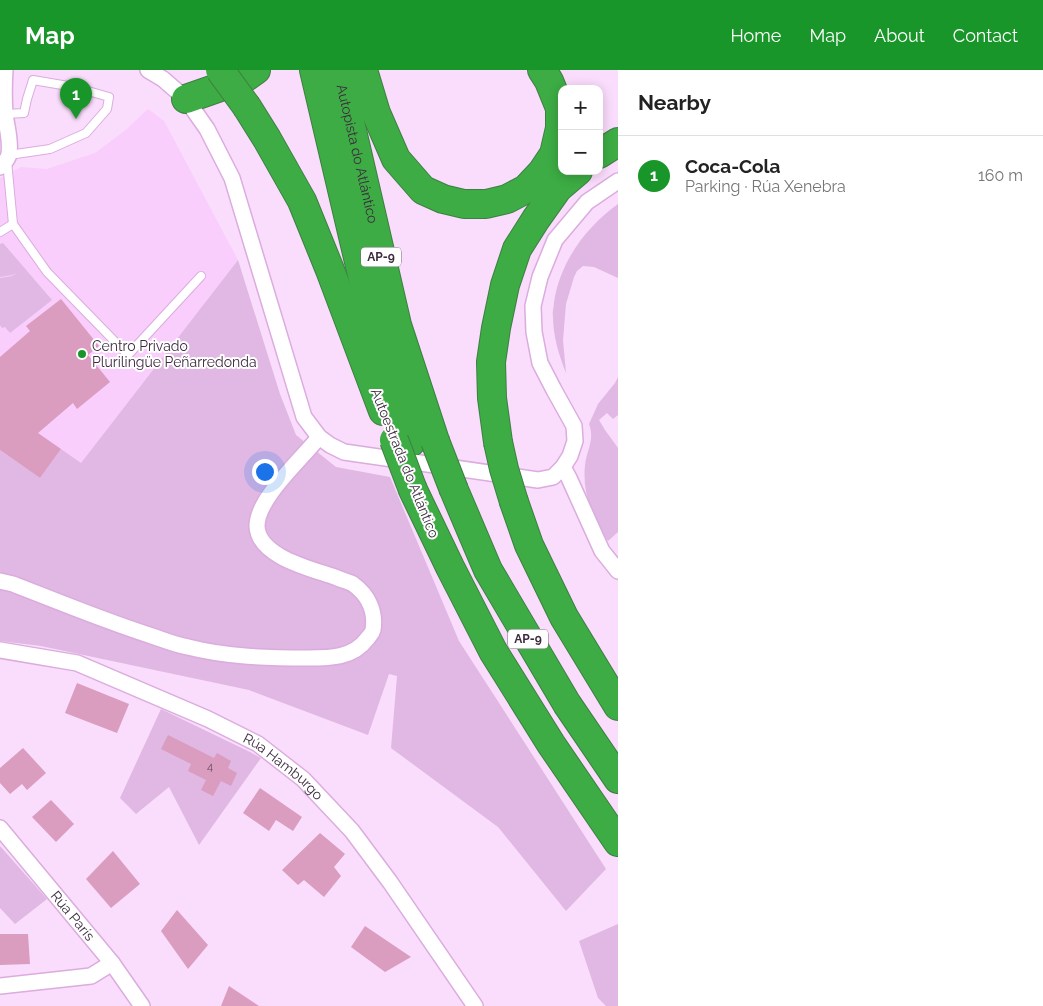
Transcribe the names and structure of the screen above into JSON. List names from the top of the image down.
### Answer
{
  "streets": {
    "highway": ["Autopista do Atlántico", "AP-9", "Autoestrada do Atlántico"],
    "street": ["Rúa Hamburgo", "Rúa París"]
  },
  "crossings": [
    ["Autopista do Atlántico", "Autoestrada do Atlántico"]
  ],
  "places": ["Centro Privado Plurilingüe Peñarredonda"],
  "house_numbers": ["4"],
  "page": {
    "header": "Map",
    "nav": [
      "Home",
      "Map",
      "About",
      "Contact"
    ],
    "heading": "Nearby",
    "pins": "1",
    "map_buttons": ["+", "−"],
    "list": [
      {
        "mark": "1",
        "name": "Coca-Cola",
        "note": "Parking · Rúa Xenebra",
        "value": "160 m"
      }
    ]
  }
}
